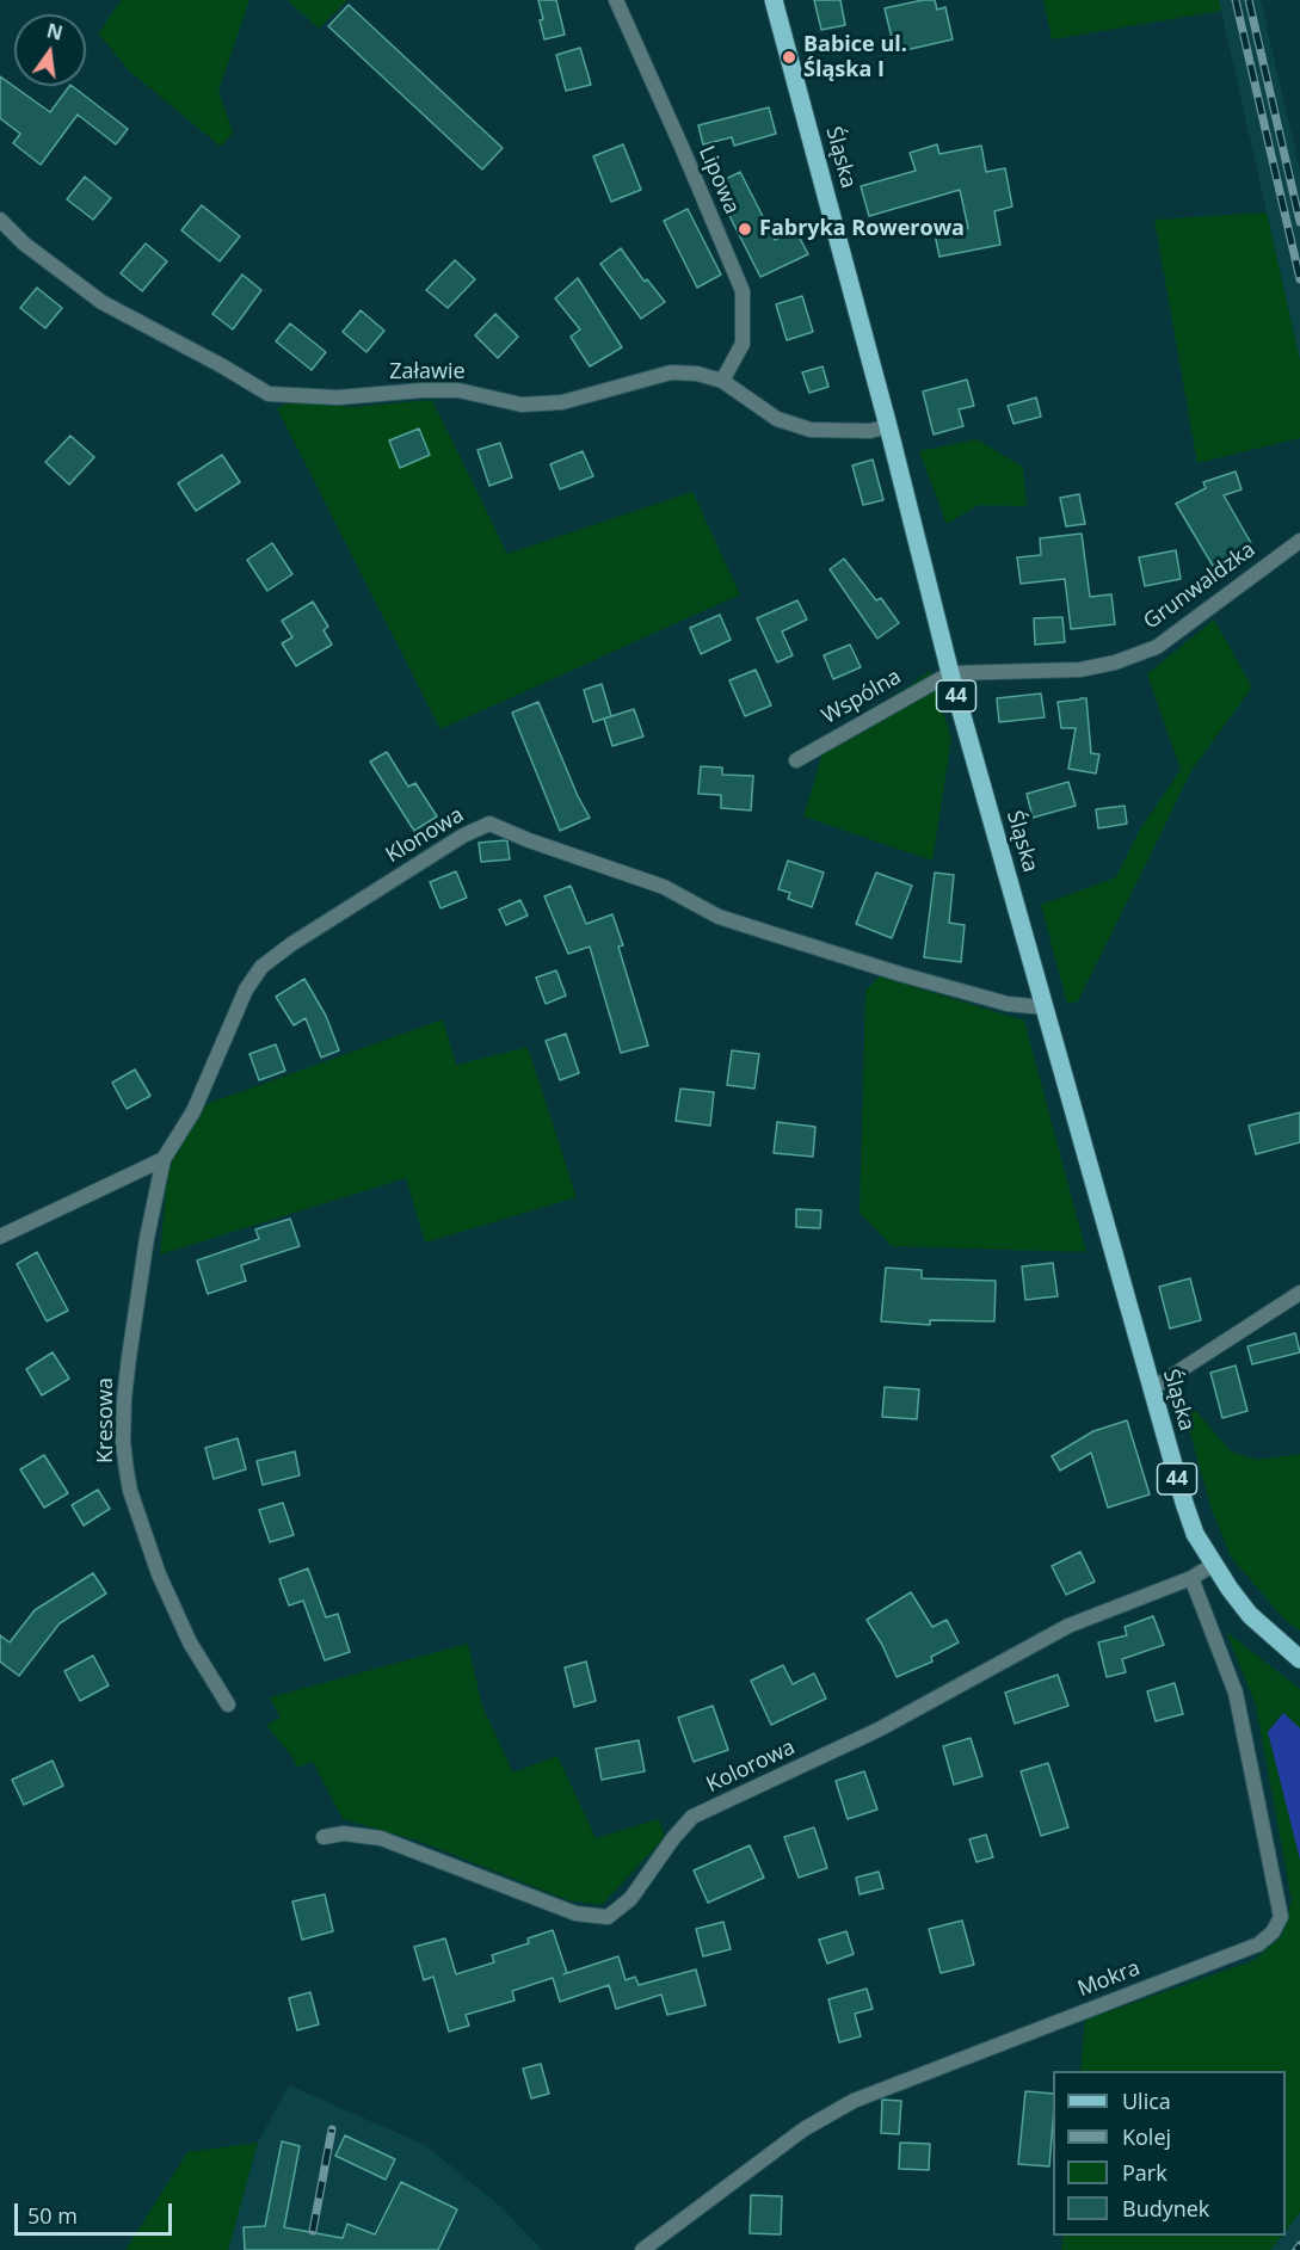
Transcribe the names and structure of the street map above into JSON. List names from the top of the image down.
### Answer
{
  "streets": {
    "main road": ["Śląska", "44"],
    "street": [
      "Lipowa",
      "Załawie",
      "Grunwaldzka",
      "Wspólna",
      "Klonowa",
      "Kresowa",
      "Kolorowa",
      "Mokra"
    ]
  },
  "crossings": [
    ["Śląska", "Załawie"],
    ["Śląska", "Grunwaldzka"],
    ["Śląska", "Wspólna"],
    ["Śląska", "Klonowa"],
    ["Śląska", "Kolorowa"],
    ["Lipowa", "Załawie"],
    ["Grunwaldzka", "Wspólna"],
    ["Klonowa", "Kresowa"],
    ["Kolorowa", "Mokra"]
  ],
  "places": ["Babice ul. Śląska I", "Fabryka Rowerowa"],
  "legend": [
    "Ulica",
    "Kolej",
    "Park",
    "Budynek"
  ],
  "scale_bar": "50 m",
  "north": "top"
}
